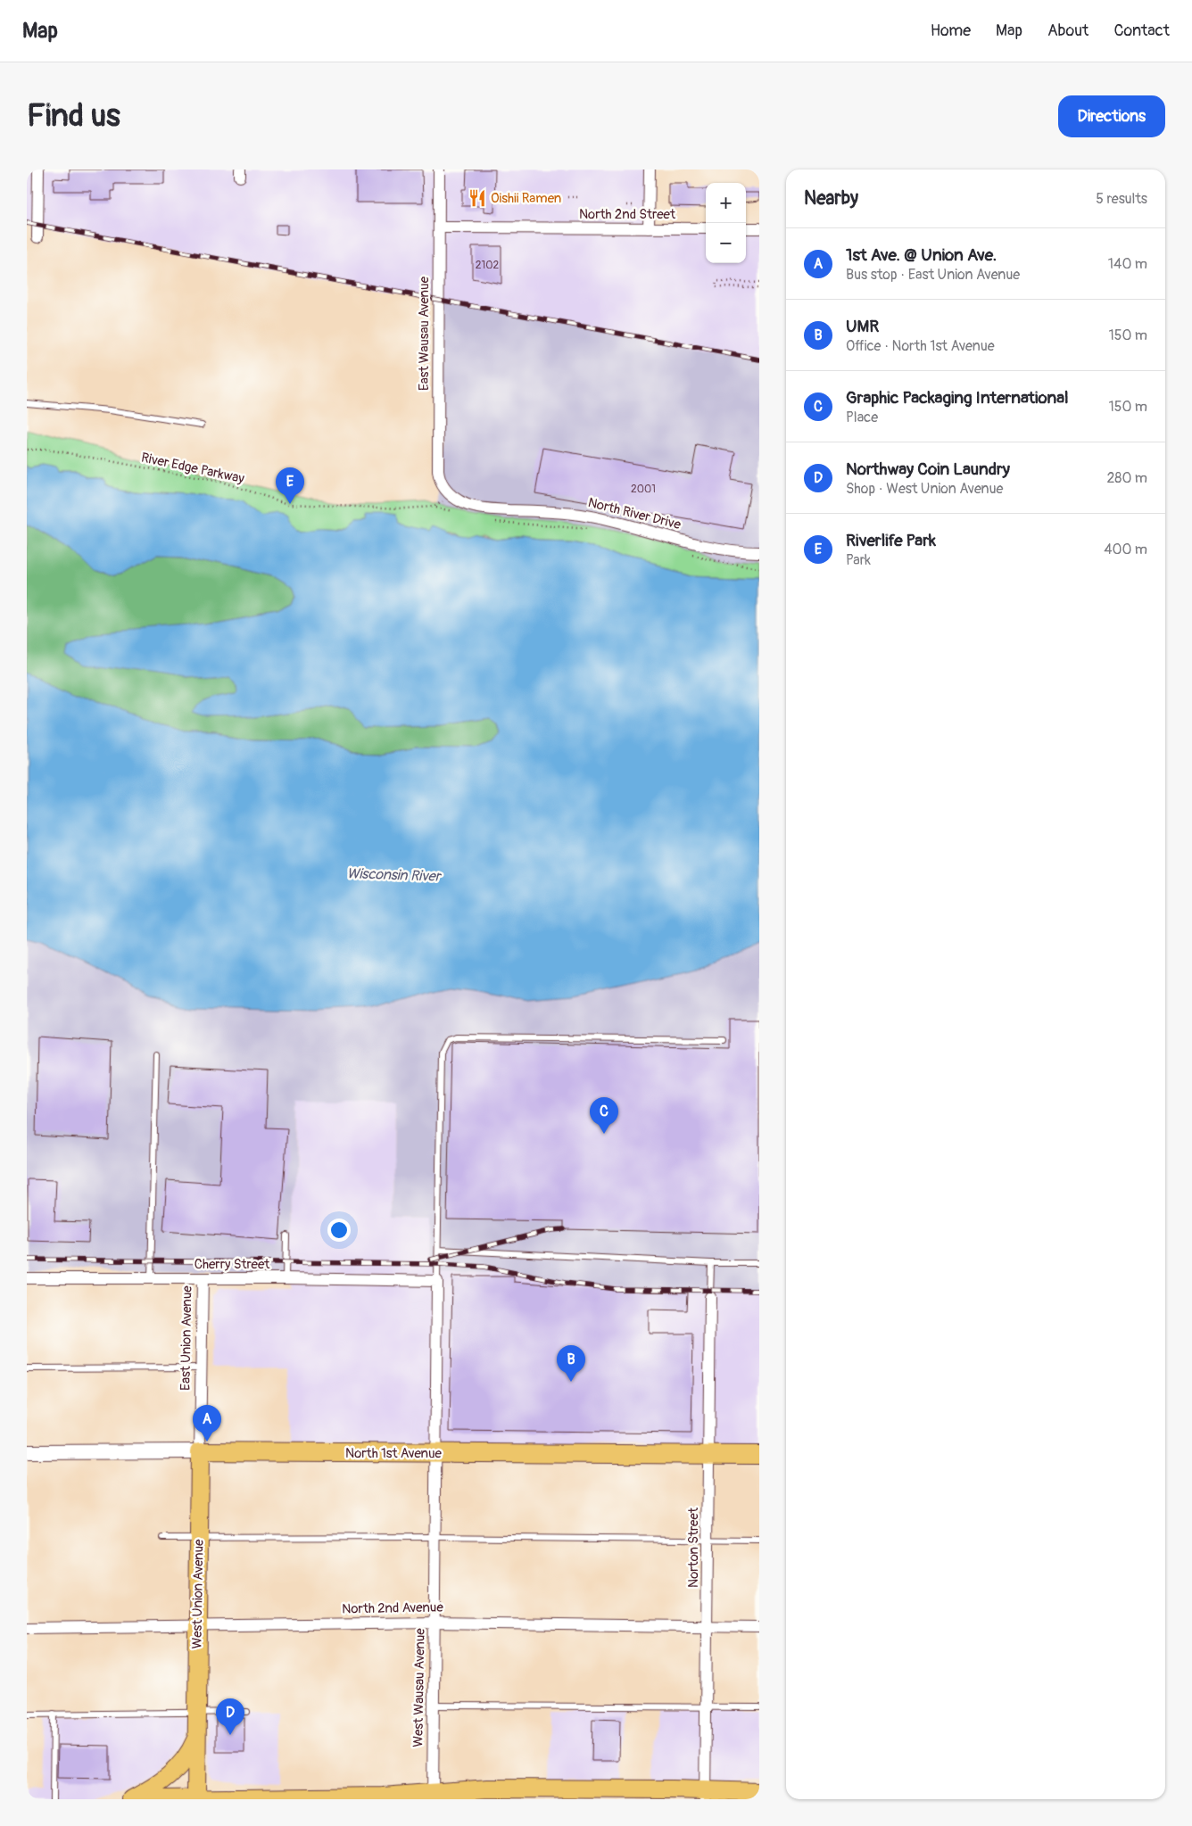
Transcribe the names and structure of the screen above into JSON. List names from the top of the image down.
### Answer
{
  "streets": {
    "main road": ["North 1st Avenue", "West Union Avenue"],
    "street": [
      "North 2nd Street",
      "East Wausau Avenue",
      "North River Drive",
      "Cherry Street",
      "East Union Avenue",
      "Norton Street",
      "North 2nd Avenue",
      "West Wausau Avenue"
    ],
    "path": ["River Edge Parkway"]
  },
  "crossings": [
    ["North 2nd Street", "East Wausau Avenue"],
    ["East Wausau Avenue", "North River Drive"],
    ["Cherry Street", "East Union Avenue"],
    ["Cherry Street", "West Wausau Avenue"],
    ["East Union Avenue", "North 1st Avenue"],
    ["East Union Avenue", "West Union Avenue"],
    ["North 1st Avenue", "Norton Street"],
    ["North 1st Avenue", "West Union Avenue"],
    ["North 1st Avenue", "West Wausau Avenue"],
    ["Norton Street", "North 2nd Avenue"],
    ["West Union Avenue", "North 2nd Avenue"],
    ["North 2nd Avenue", "West Wausau Avenue"]
  ],
  "water": ["Wisconsin River"],
  "places": {
    "restaurant": ["Oishii Ramen"]
  },
  "house_numbers": ["2102", "2001"],
  "page": {
    "header": "Map",
    "nav": [
      "Home",
      "Map",
      "About",
      "Contact"
    ],
    "buttons": "Directions",
    "title": "Find us",
    "heading": ["Nearby", "5 results"],
    "map_buttons": ["+", "−"],
    "list": [
      {
        "mark": "A",
        "name": "1st Ave. @ Union Ave.",
        "note": "Bus stop · East Union Avenue",
        "value": "140 m"
      },
      {
        "mark": "B",
        "name": "UMR",
        "note": "Office · North 1st Avenue",
        "value": "150 m"
      },
      {
        "mark": "C",
        "name": "Graphic Packaging International",
        "note": "Place",
        "value": "150 m"
      },
      {
        "mark": "D",
        "name": "Northway Coin Laundry",
        "note": "Shop · West Union Avenue",
        "value": "280 m"
      },
      {
        "mark": "E",
        "name": "Riverlife Park",
        "note": "Park",
        "value": "400 m"
      }
    ],
    "pins": [
      "E",
      "C",
      "B",
      "A",
      "D"
    ]
  }
}
